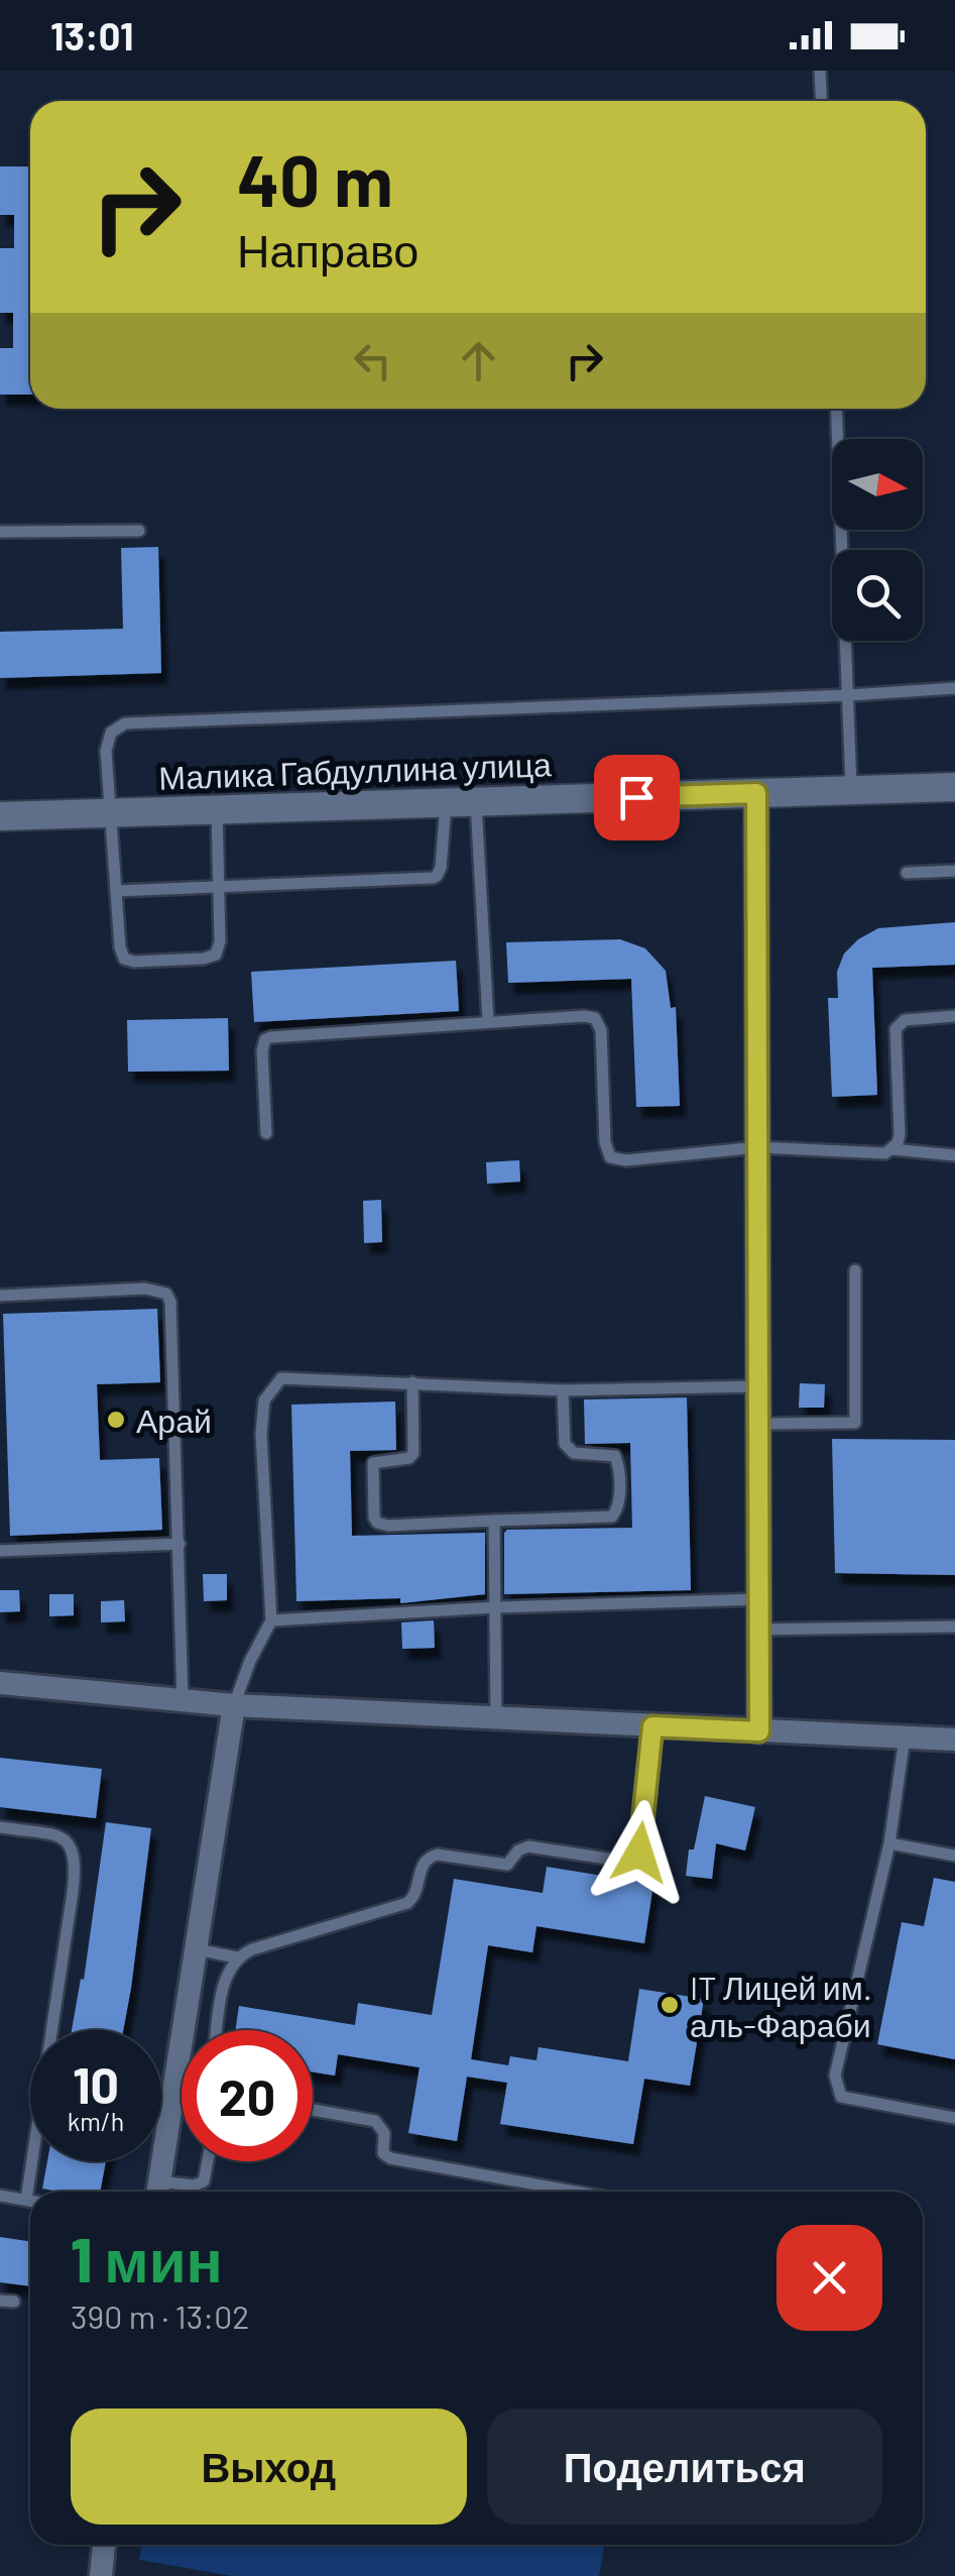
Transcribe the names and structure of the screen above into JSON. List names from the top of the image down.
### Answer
{
  "streets": {
    "street": ["Малика Габдуллина улица"]
  },
  "places": ["Арай", "IT Лицей им. аль-Фараби"],
  "north": "right",
  "page": {
    "status": "13:01",
    "turn": ["40 m", "Направо"],
    "speed": "10 km/h",
    "limit": "20",
    "heading": ["1 мин", "390 m · 13:02"],
    "buttons": ["Выход", "Поделиться"]
  }
}
